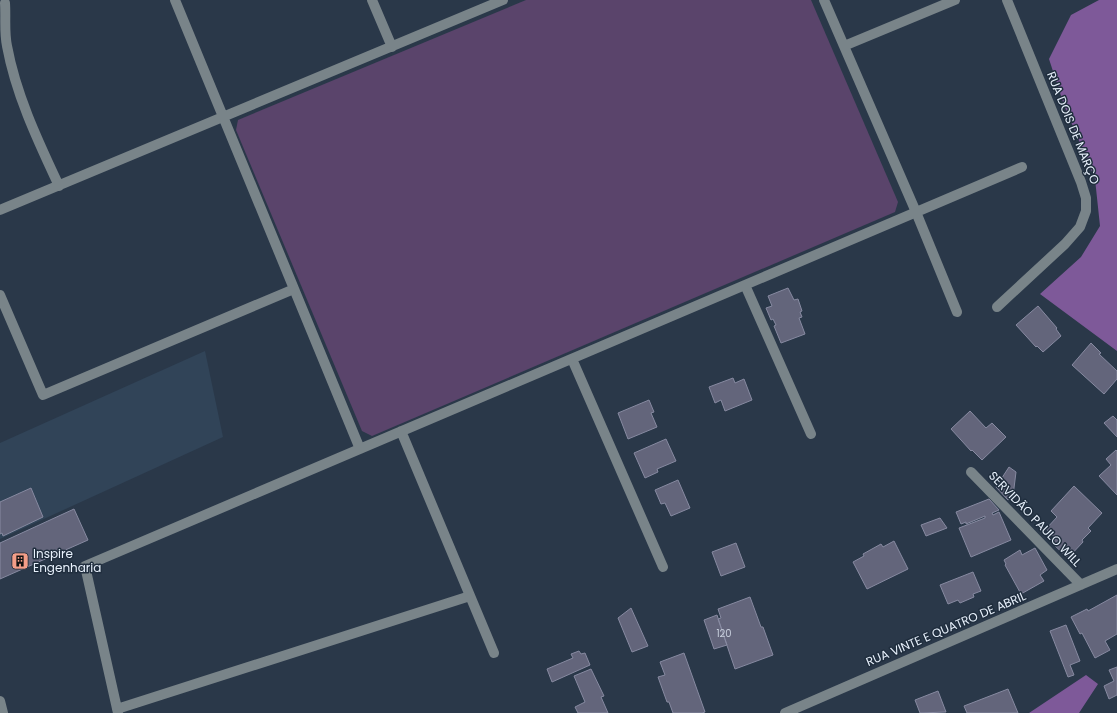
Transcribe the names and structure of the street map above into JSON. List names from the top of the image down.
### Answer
{
  "streets": {
    "street": ["RUA DOIS DE MARÇO", "SERVIDÃO PAULO WILL", "RUA VINTE E QUATRO DE ABRIL"]
  },
  "crossings": [
    ["SERVIDÃO PAULO WILL", "RUA VINTE E QUATRO DE ABRIL"]
  ],
  "places": {
    "building": ["Inspire Engenharia"]
  },
  "house_numbers": ["120"]
}
